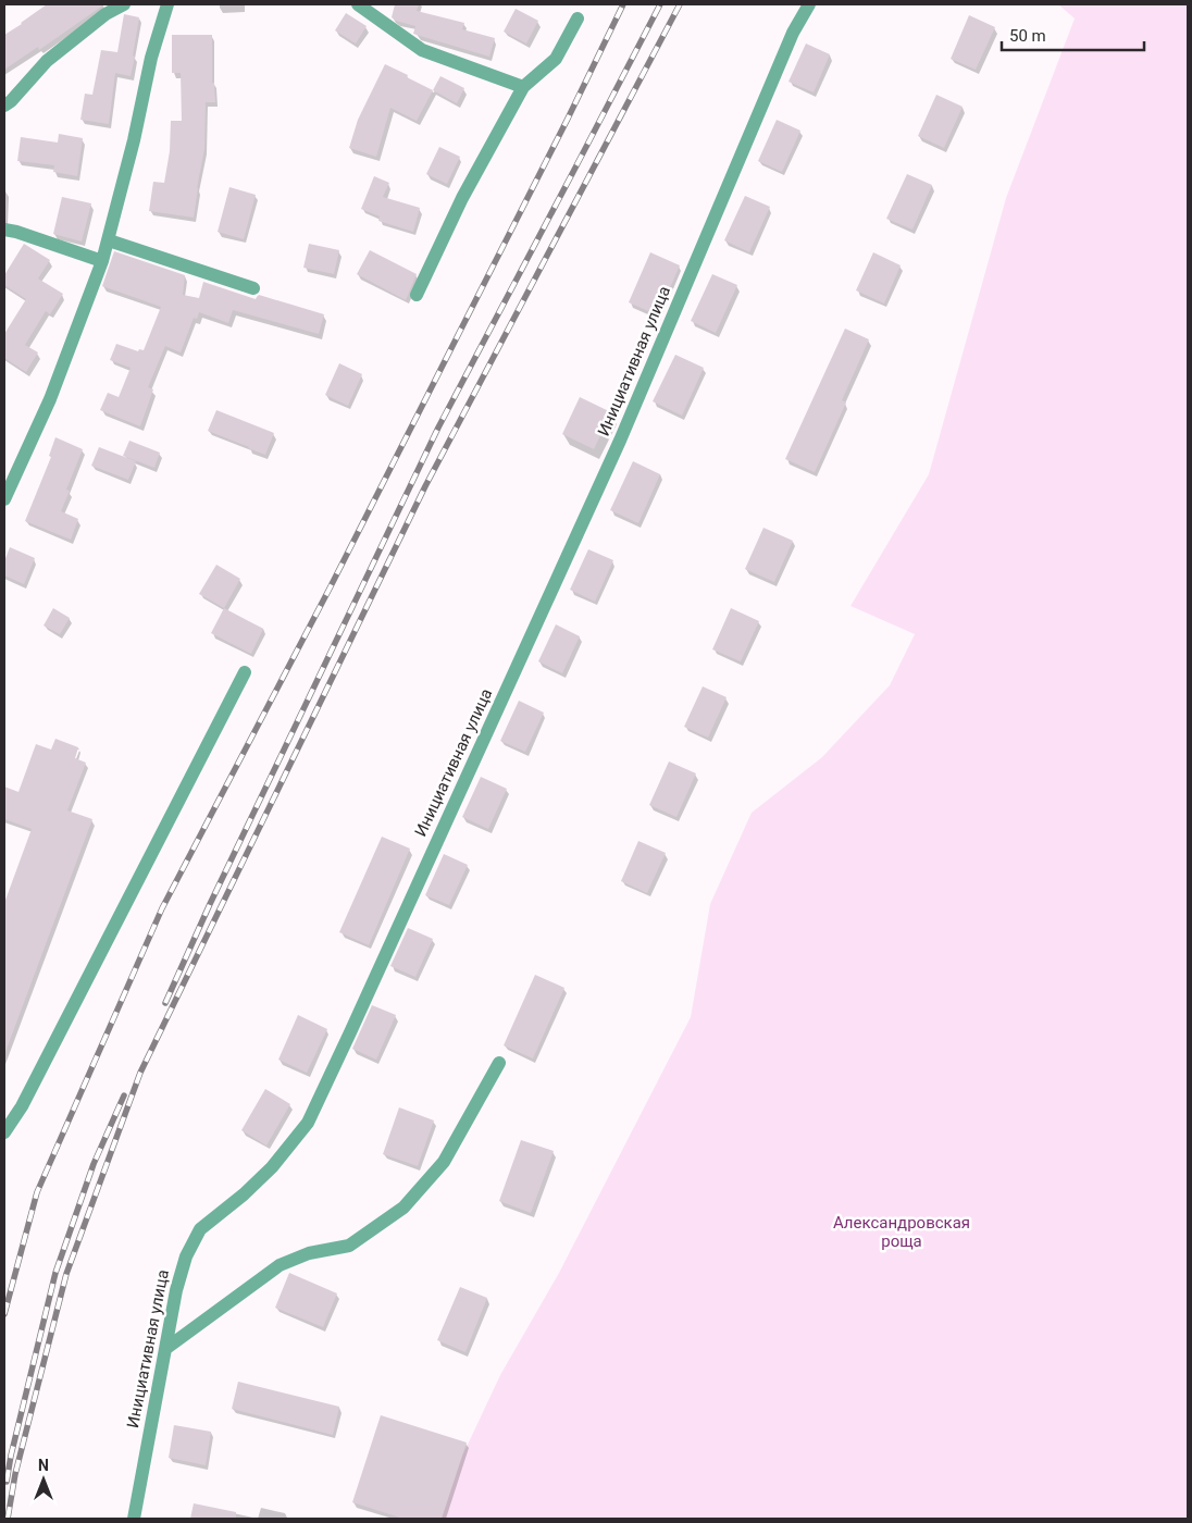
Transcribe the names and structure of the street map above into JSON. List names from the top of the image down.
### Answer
{
  "streets": {
    "street": ["Инициативная улица"]
  },
  "parks": ["Александровская роща"],
  "scale_bar": "50 m",
  "north": "top"
}
